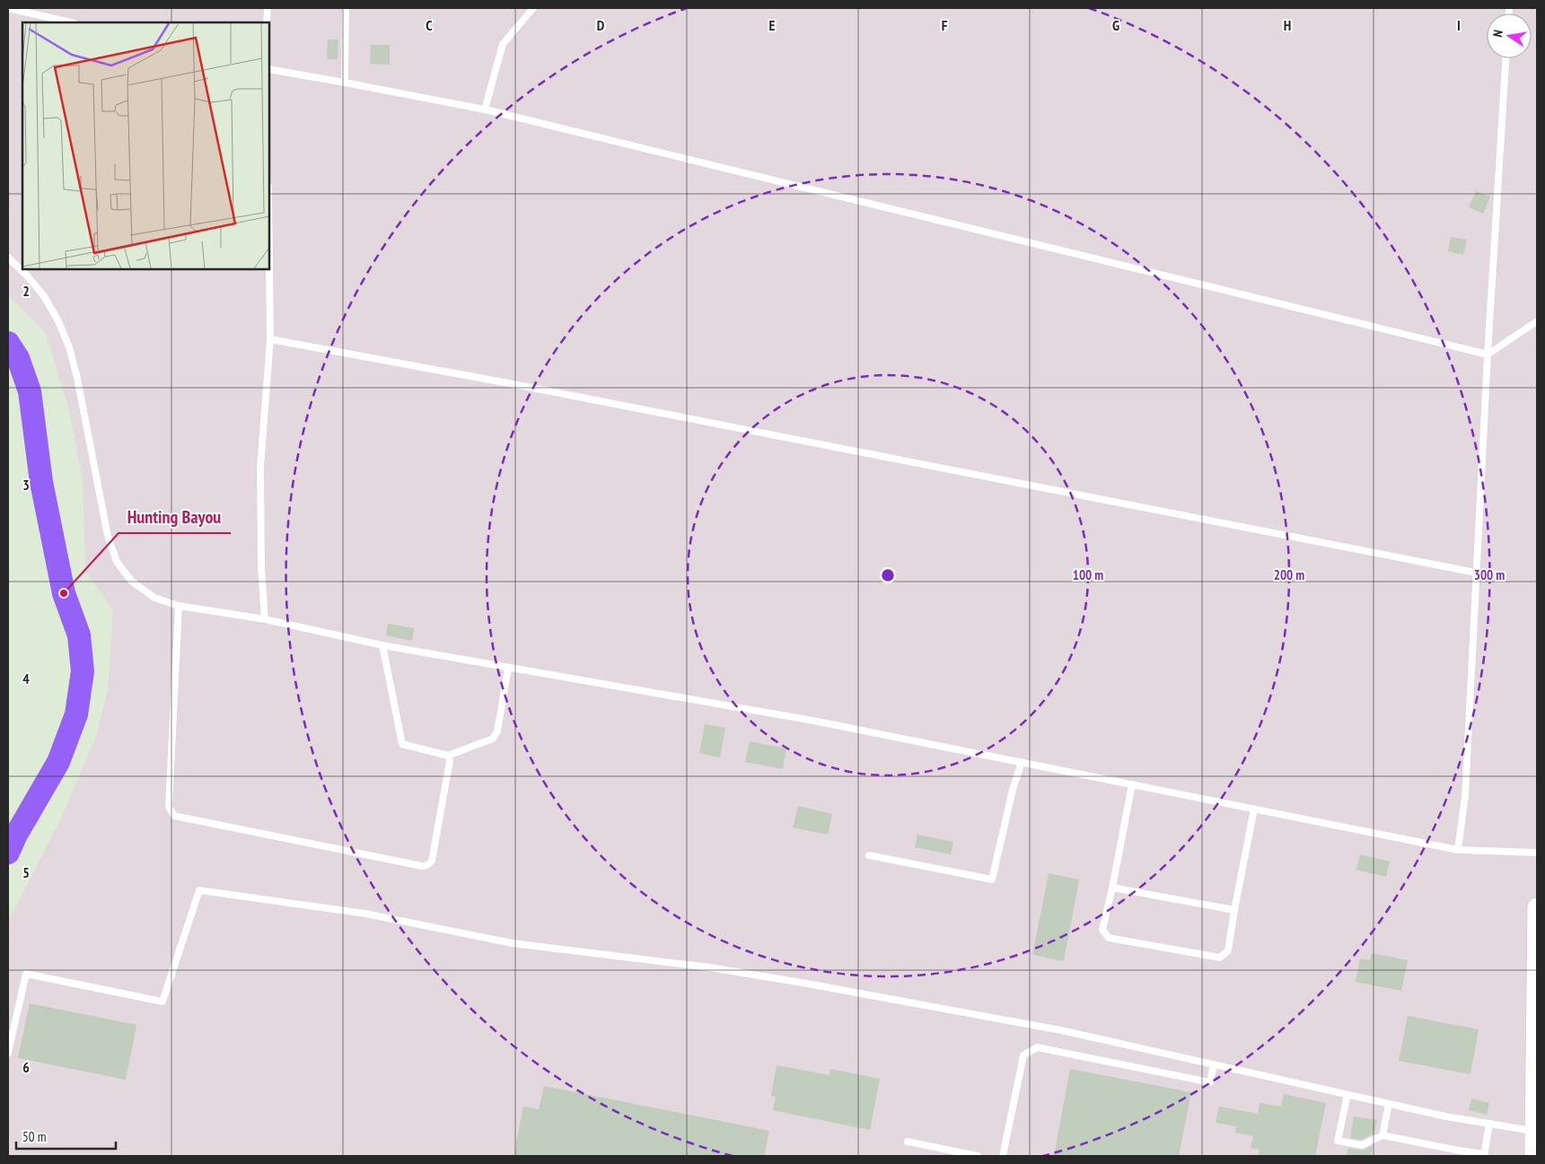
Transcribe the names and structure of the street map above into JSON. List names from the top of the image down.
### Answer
{
  "places": ["Hunting Bayou"],
  "scale_bar": "50 m",
  "north": "left",
  "grid": {
    "columns": [
      "C",
      "D",
      "E",
      "F",
      "G",
      "H",
      "I"
    ],
    "rows": [
      "2",
      "3",
      "4",
      "5",
      "6"
    ]
  },
  "rings": ["100 m", "200 m", "300 m"]
}
